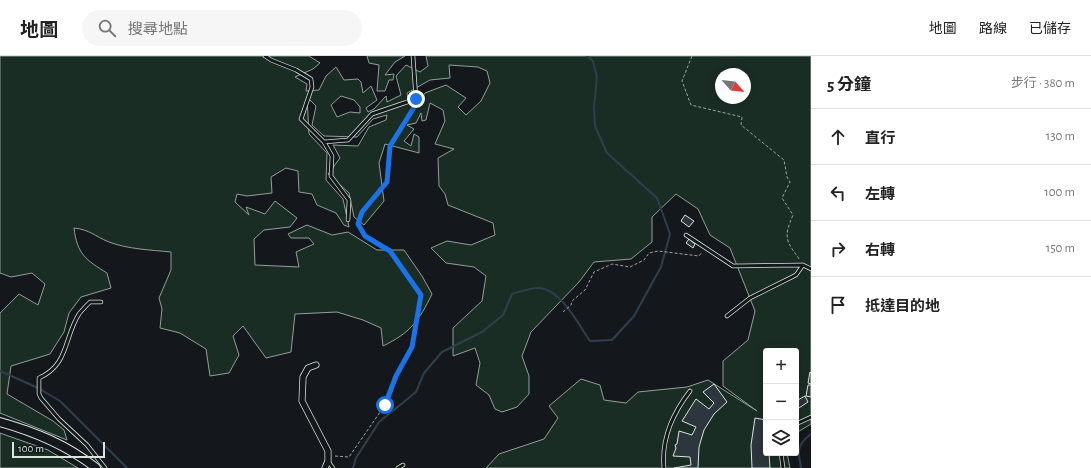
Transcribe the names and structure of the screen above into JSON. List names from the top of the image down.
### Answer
{
  "scale_bar": "100 m",
  "north": "bottom right",
  "page": {
    "header": "地圖",
    "search": "搜尋地點",
    "nav": ["地圖", "路線", "已儲存"],
    "heading": ["5 分鐘", "步行 · 380 m"],
    "list": [
      ["直行", "130 m"],
      ["左轉", "100 m"],
      ["右轉", "150 m"],
      "抵達目的地"
    ],
    "map_buttons": ["+", "−"],
    "scale": "100 m"
  }
}
